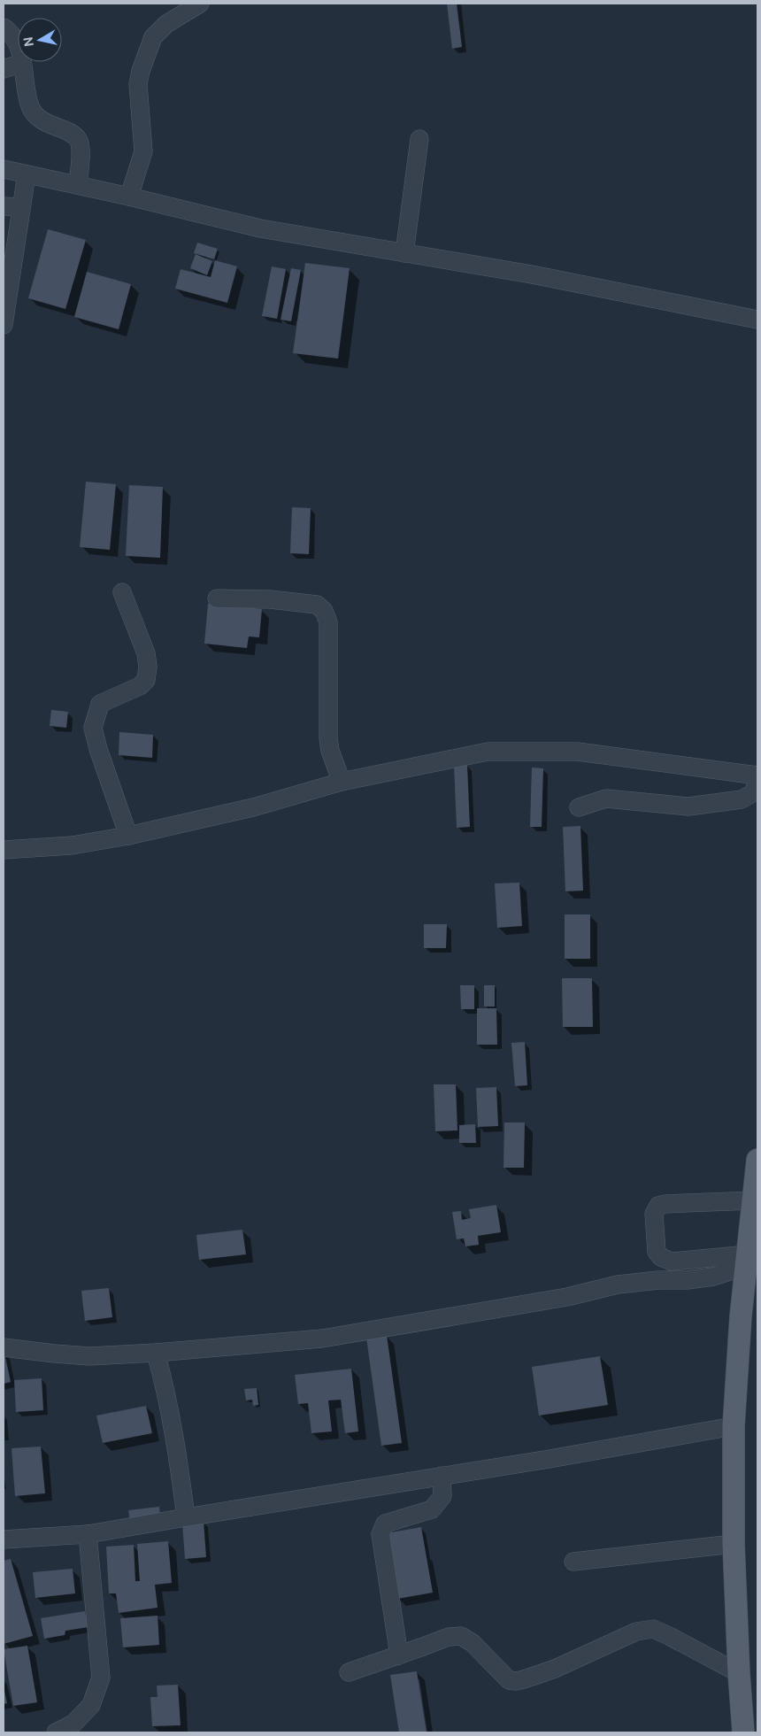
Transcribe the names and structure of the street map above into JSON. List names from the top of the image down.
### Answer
{
  "north": "left"
}
